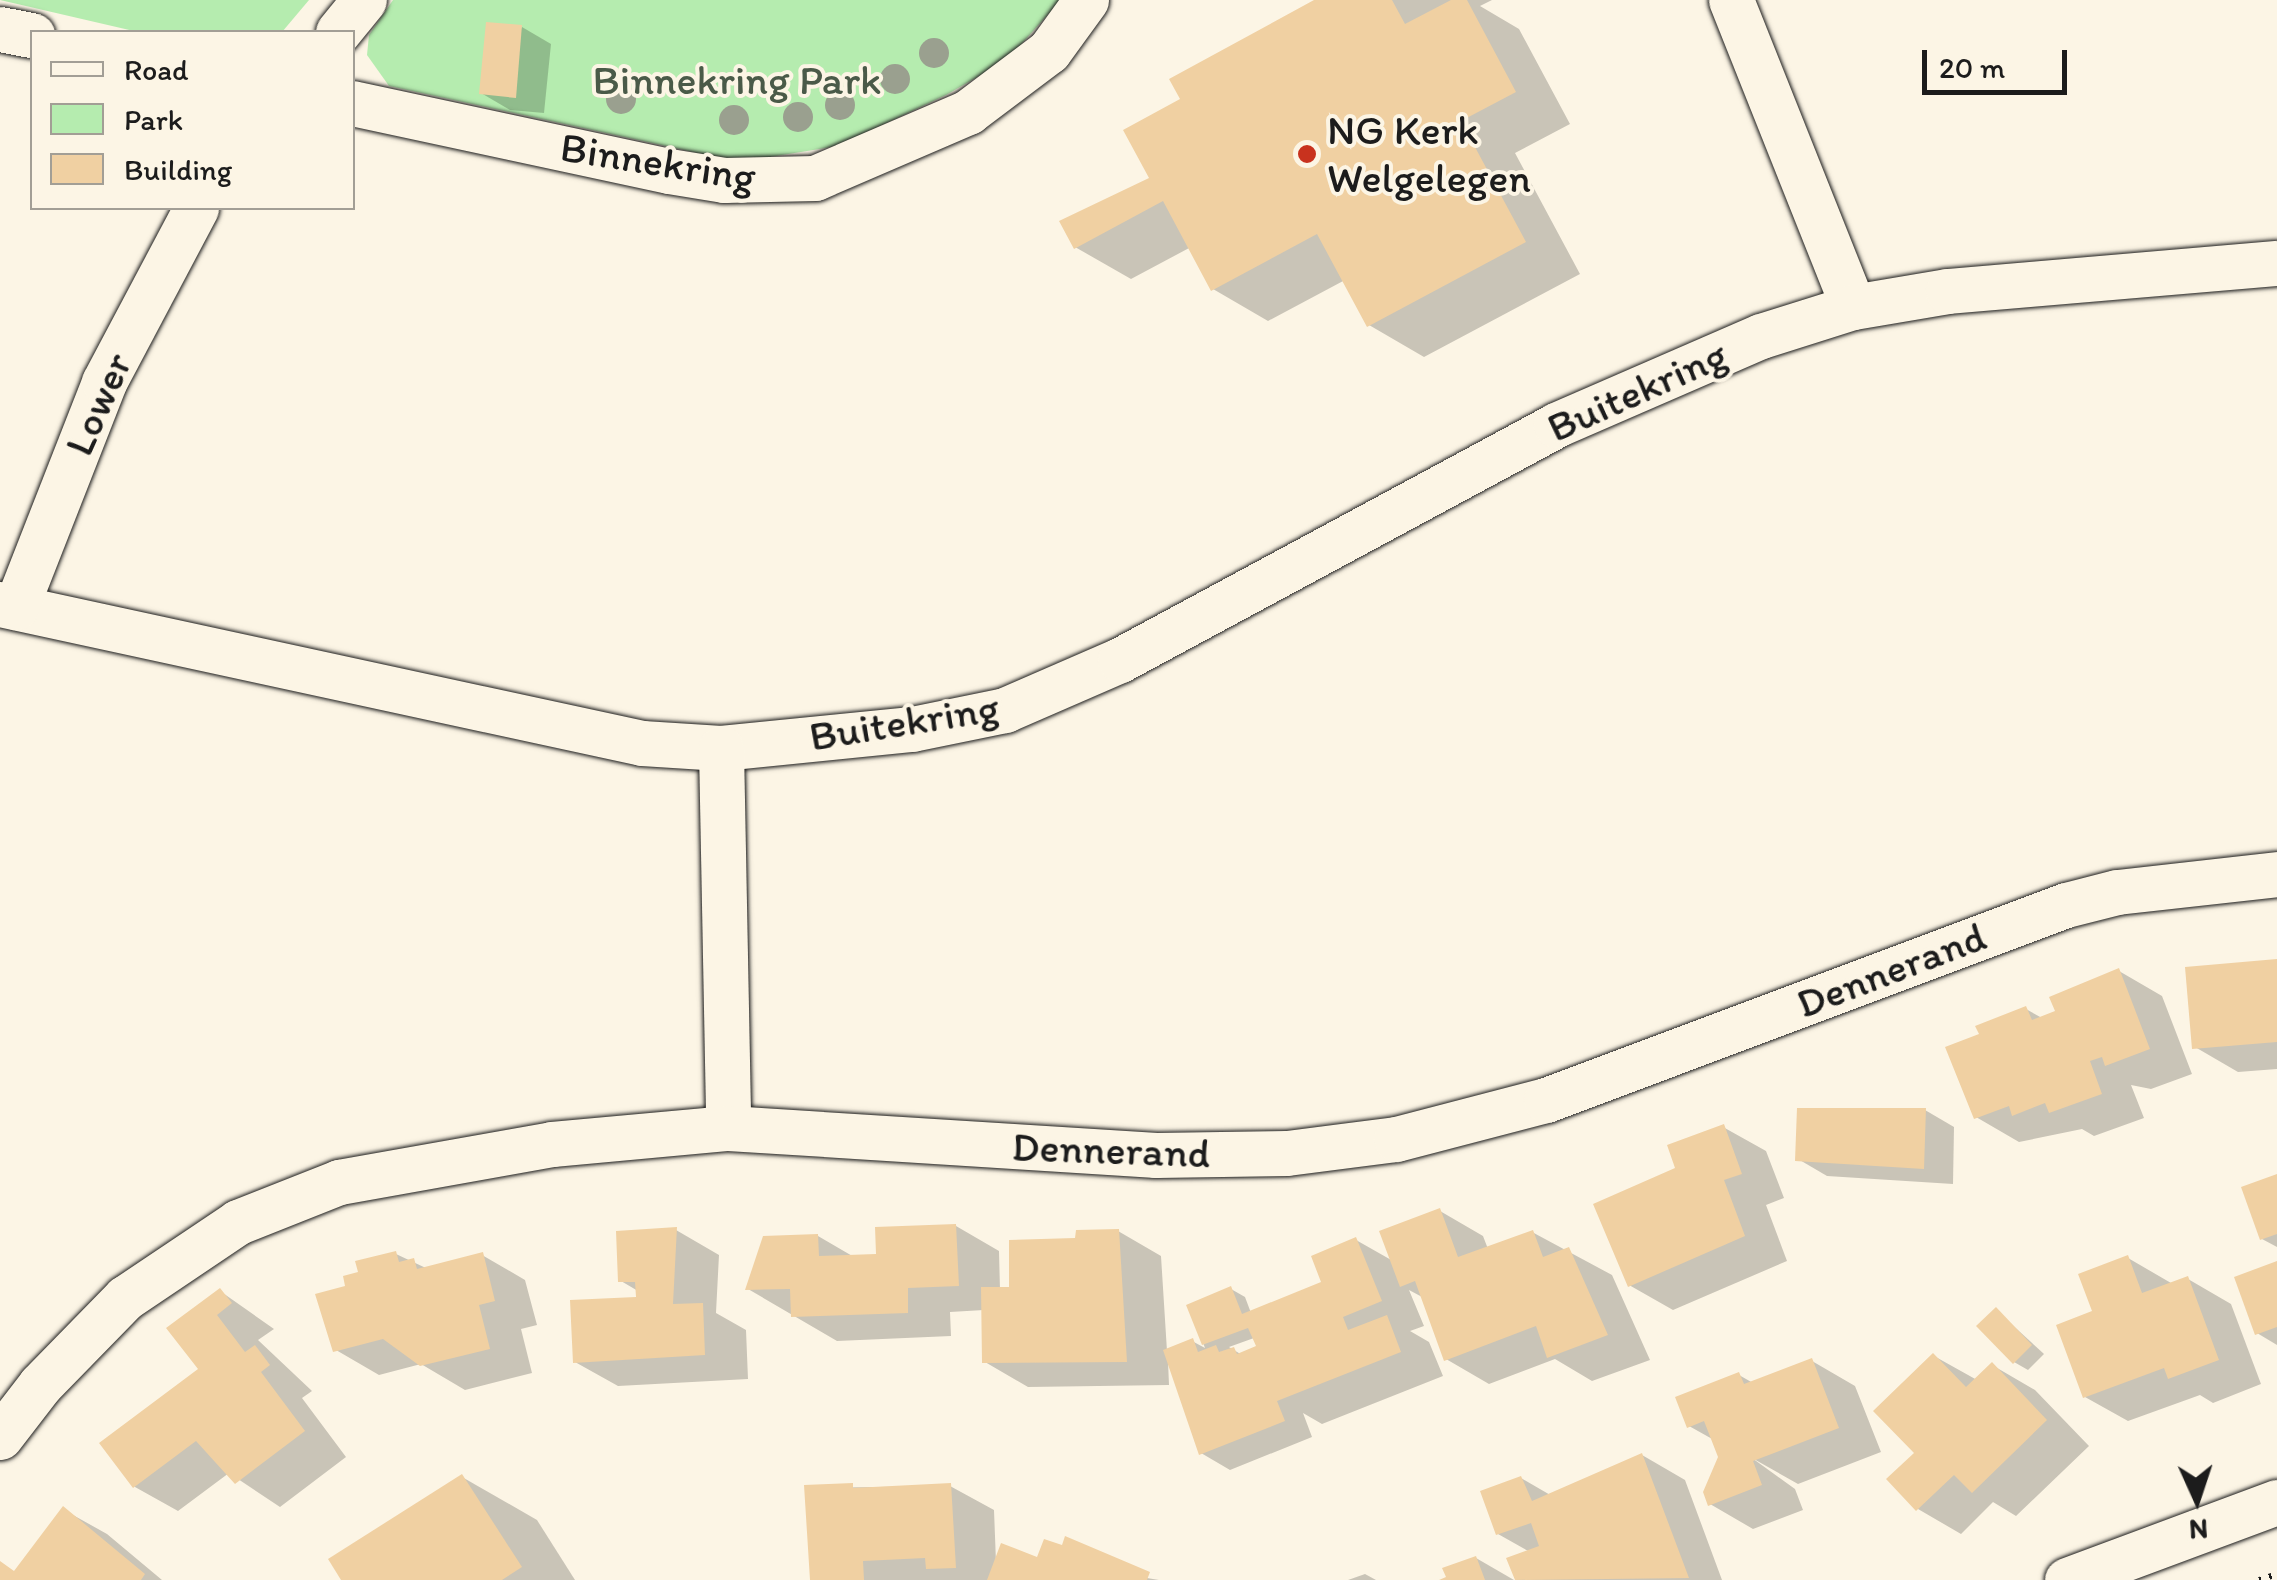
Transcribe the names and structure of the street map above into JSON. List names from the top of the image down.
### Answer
{
  "streets": {
    "street": [
      "Binnekring",
      "Buitekring",
      "Lower",
      "Dennerand"
    ]
  },
  "crossings": [
    ["Buitekring", "Lower"]
  ],
  "parks": ["Binnekring Park"],
  "places": ["NG Kerk Welgelegen"],
  "legend": ["Road", "Park", "Building"],
  "scale_bar": "20 m",
  "north": "bottom"
}
